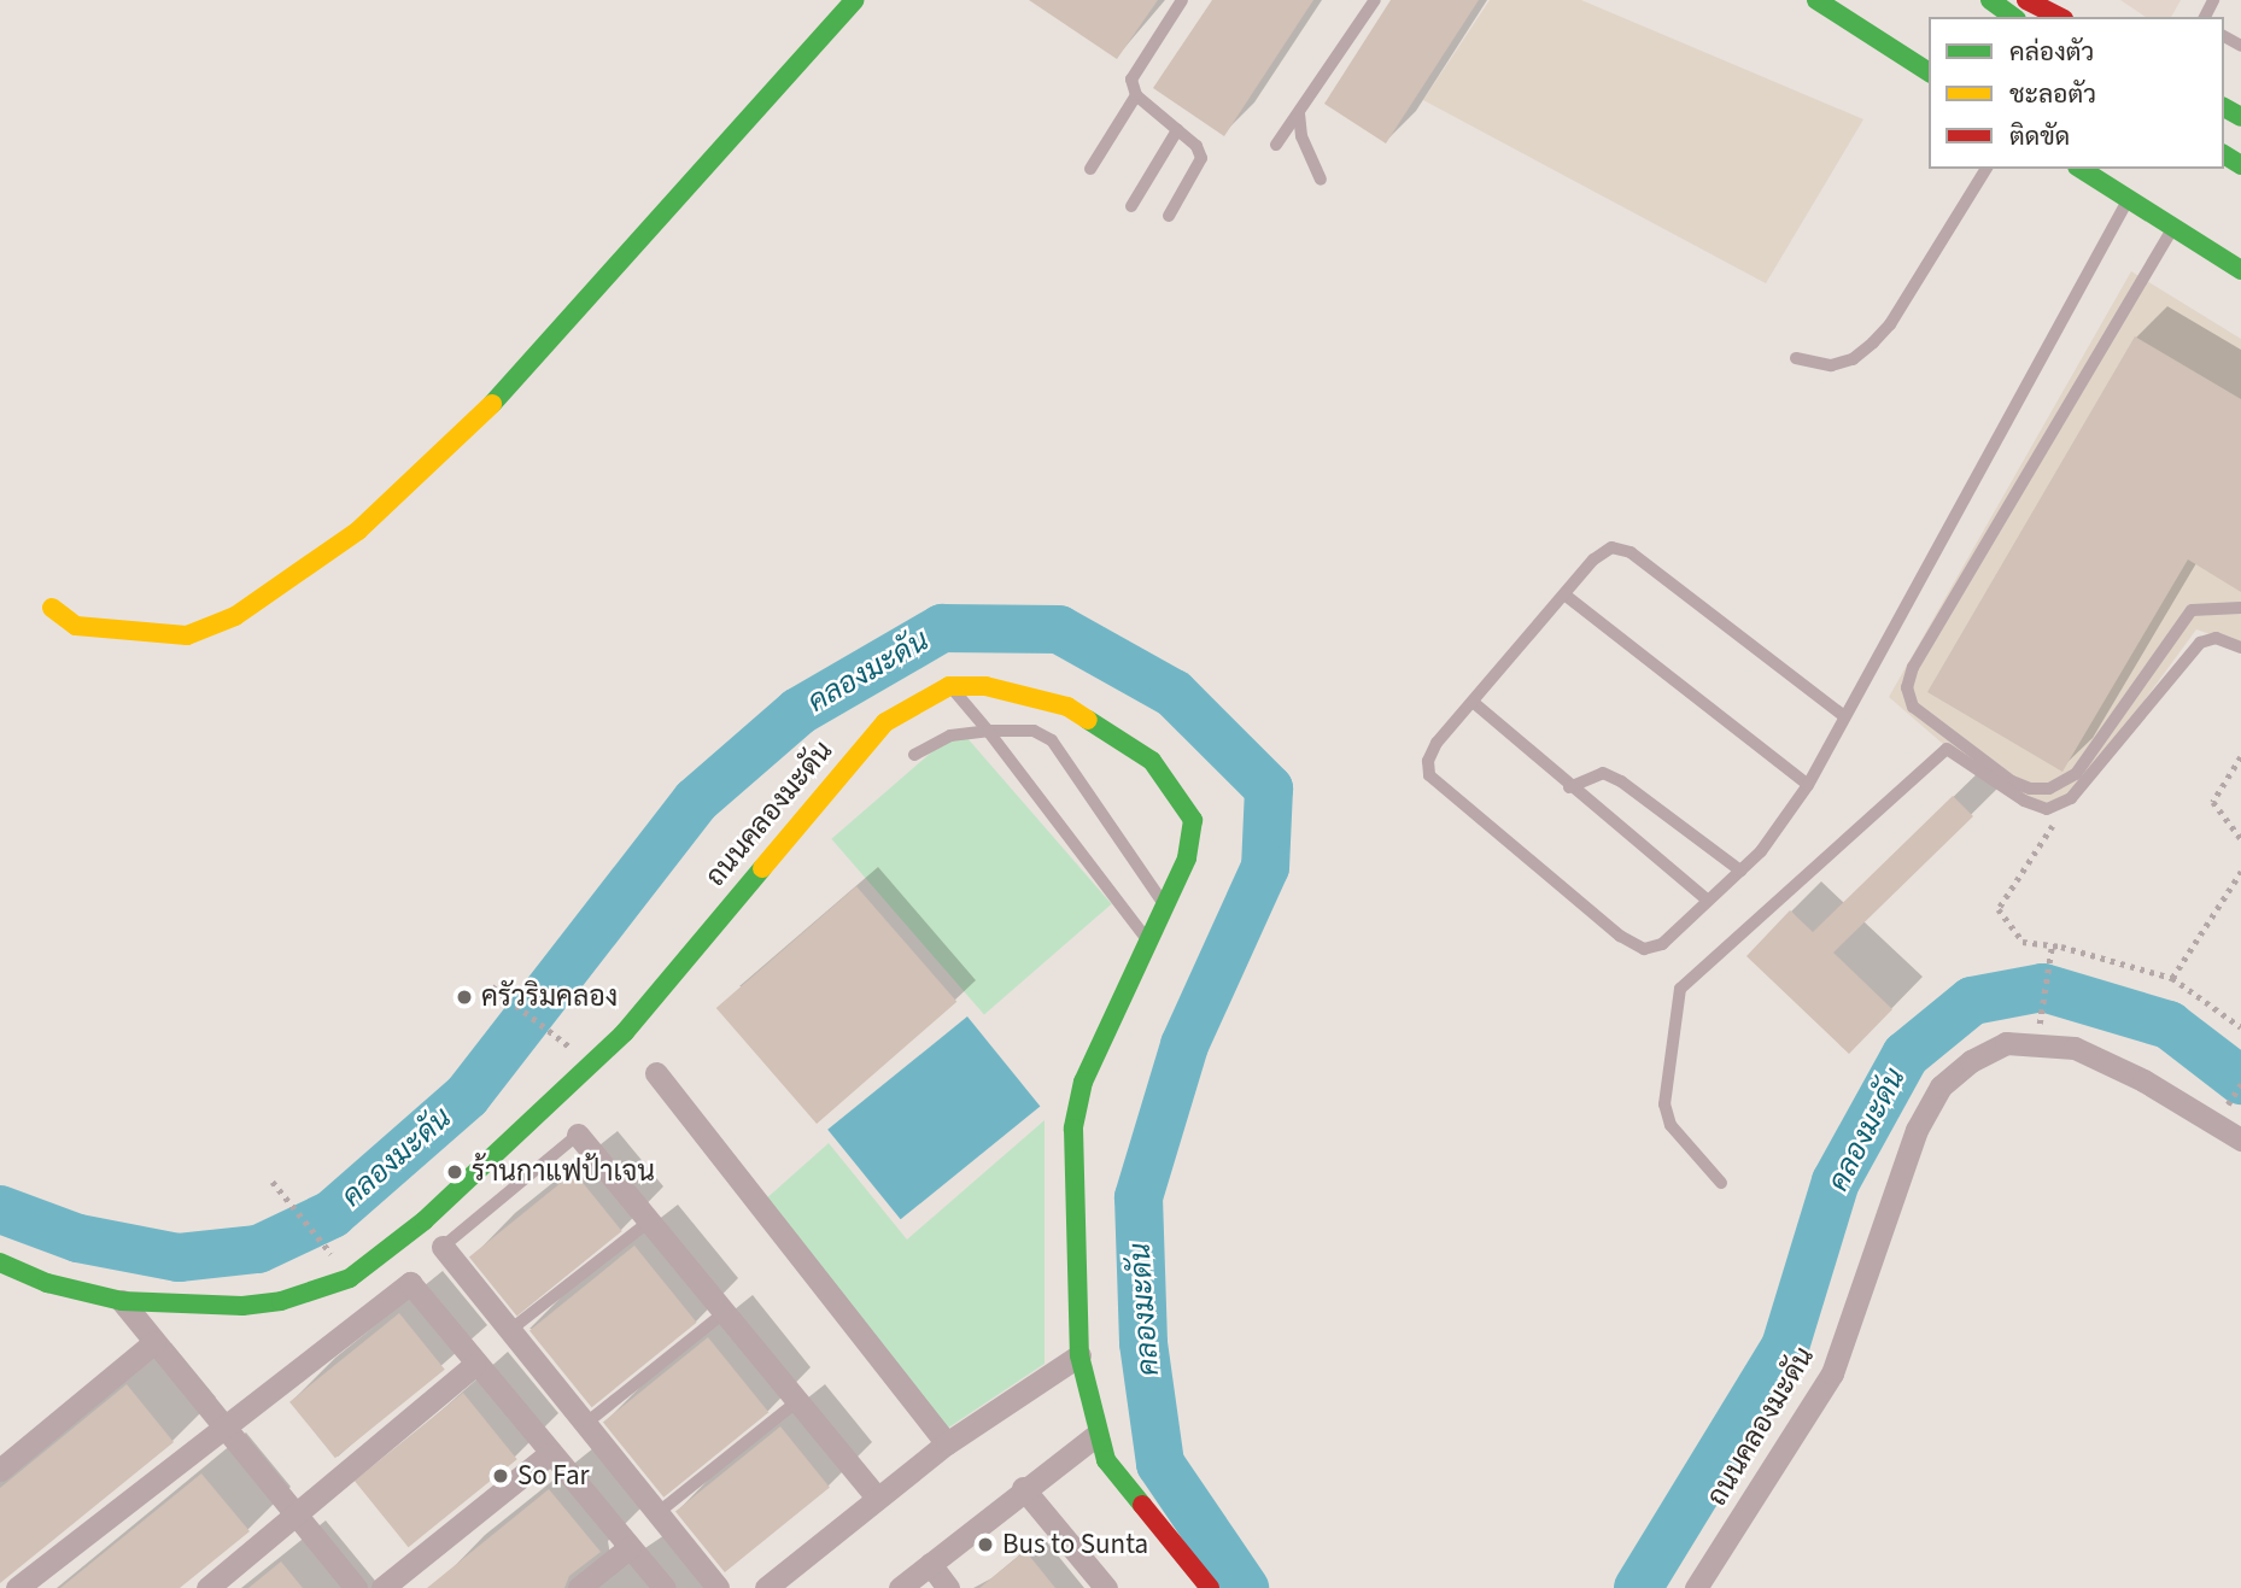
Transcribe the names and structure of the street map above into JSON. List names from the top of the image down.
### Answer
{
  "streets": {
    "street": ["ถนนคลองมะดัน"]
  },
  "water": ["คลองมะดัน"],
  "places": [
    "ครัวริมคลอง",
    "ร้านกาแฟป้าเจน",
    "So Far",
    "Bus to Sunta"
  ],
  "legend": ["คล่องตัว", "ชะลอตัว", "ติดขัด"]
}
